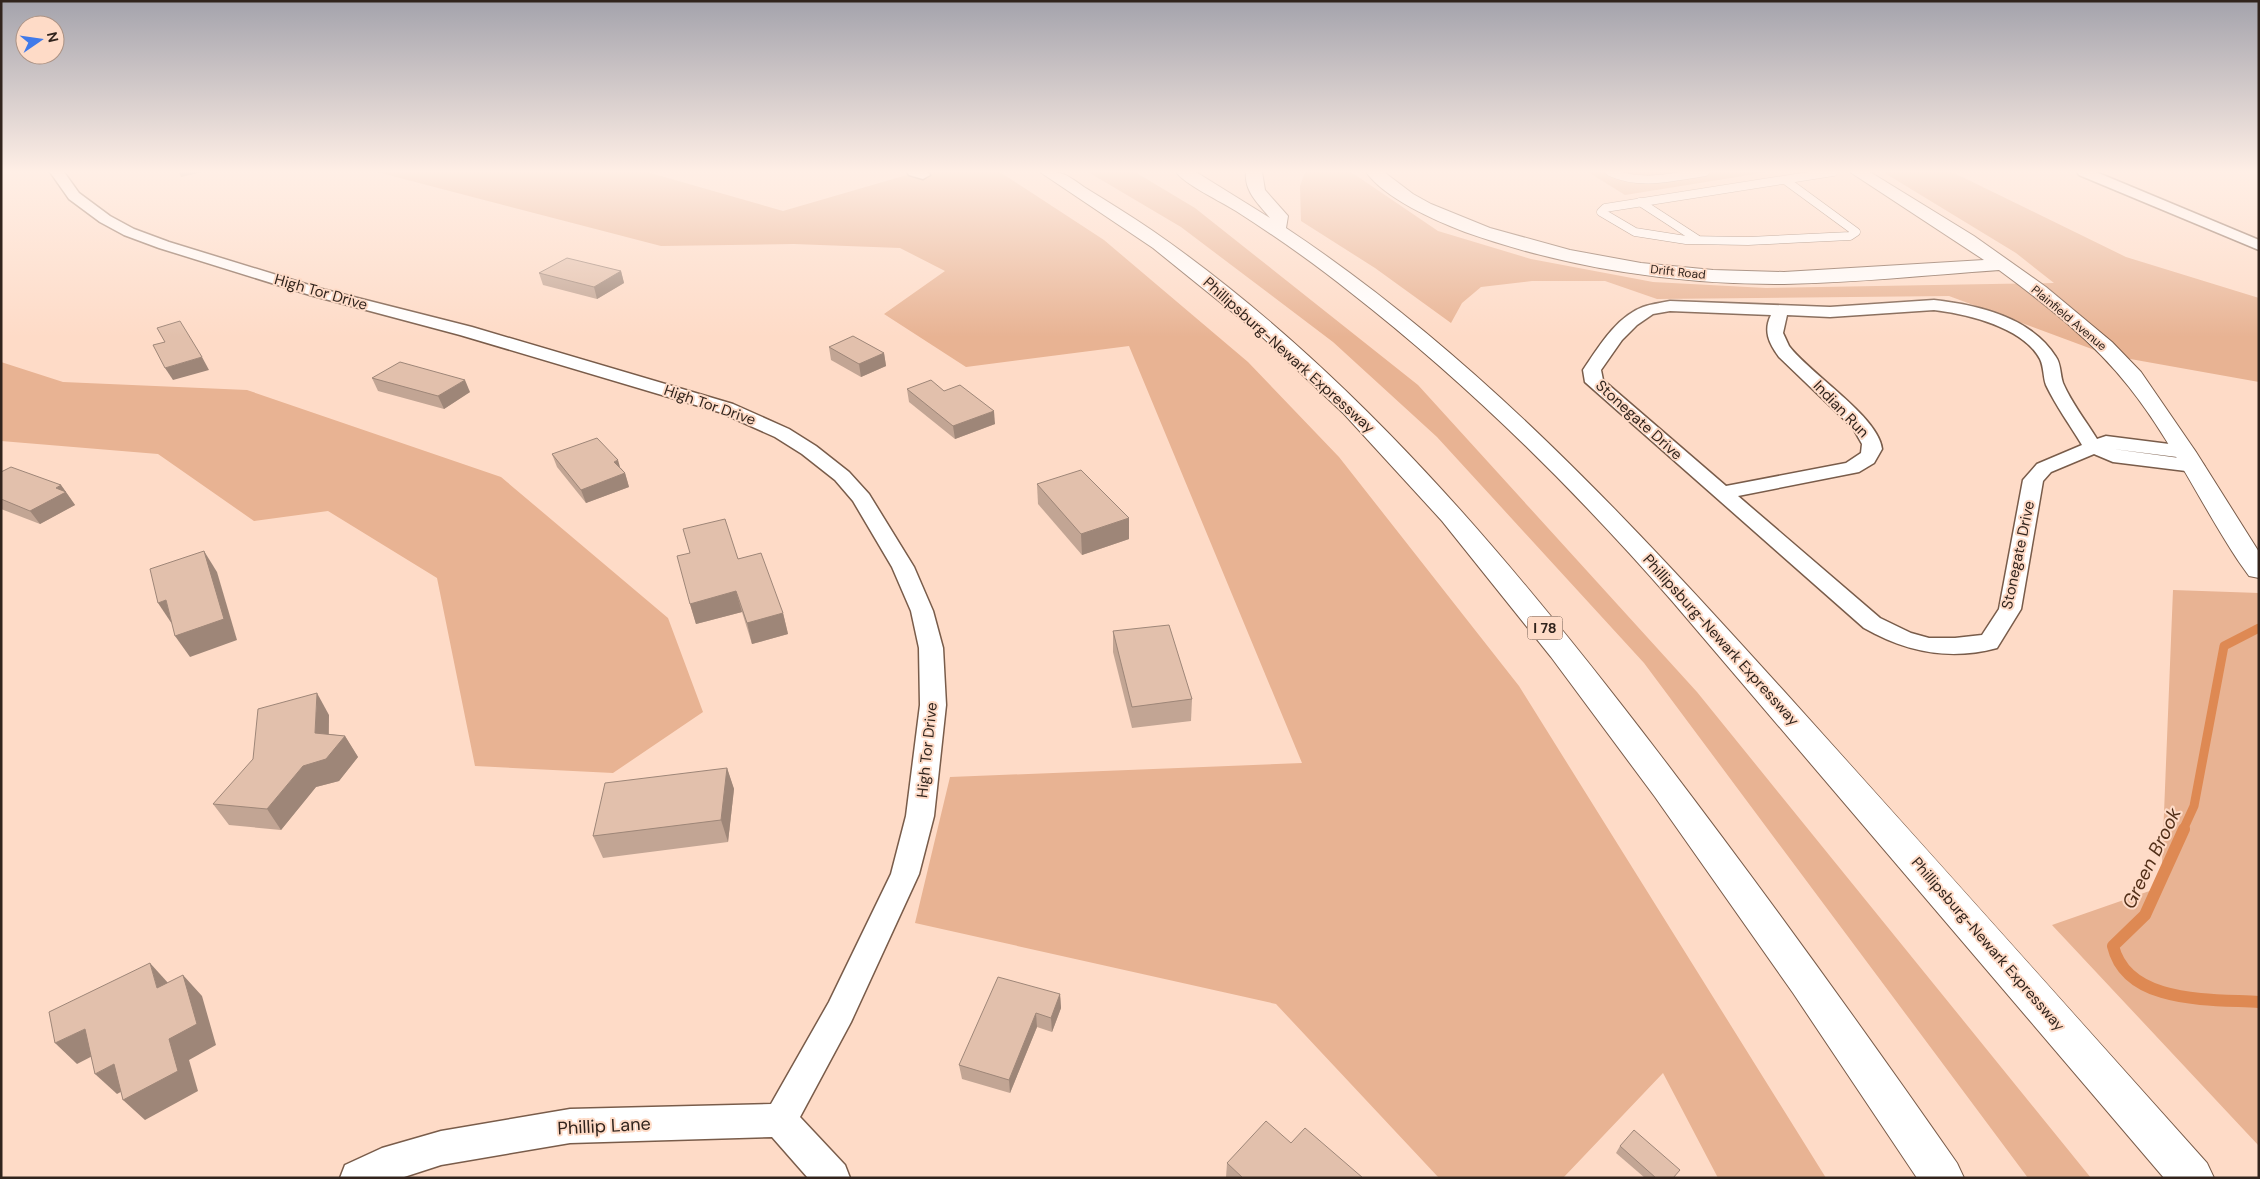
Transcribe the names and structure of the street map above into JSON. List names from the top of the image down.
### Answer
{
  "streets": {
    "main road": [
      "Drift Road",
      "Plainfield Avenue",
      "Phillipsburg-Newark Expressway",
      "I 78"
    ],
    "street": [
      "High Tor Drive",
      "Indian Run",
      "Stonegate Drive",
      "Phillip Lane"
    ]
  },
  "crossings": [
    ["Drift Road", "Plainfield Avenue"],
    ["High Tor Drive", "Phillip Lane"],
    ["Indian Run", "Stonegate Drive"]
  ],
  "water": ["Green Brook"],
  "north": "right"
}
